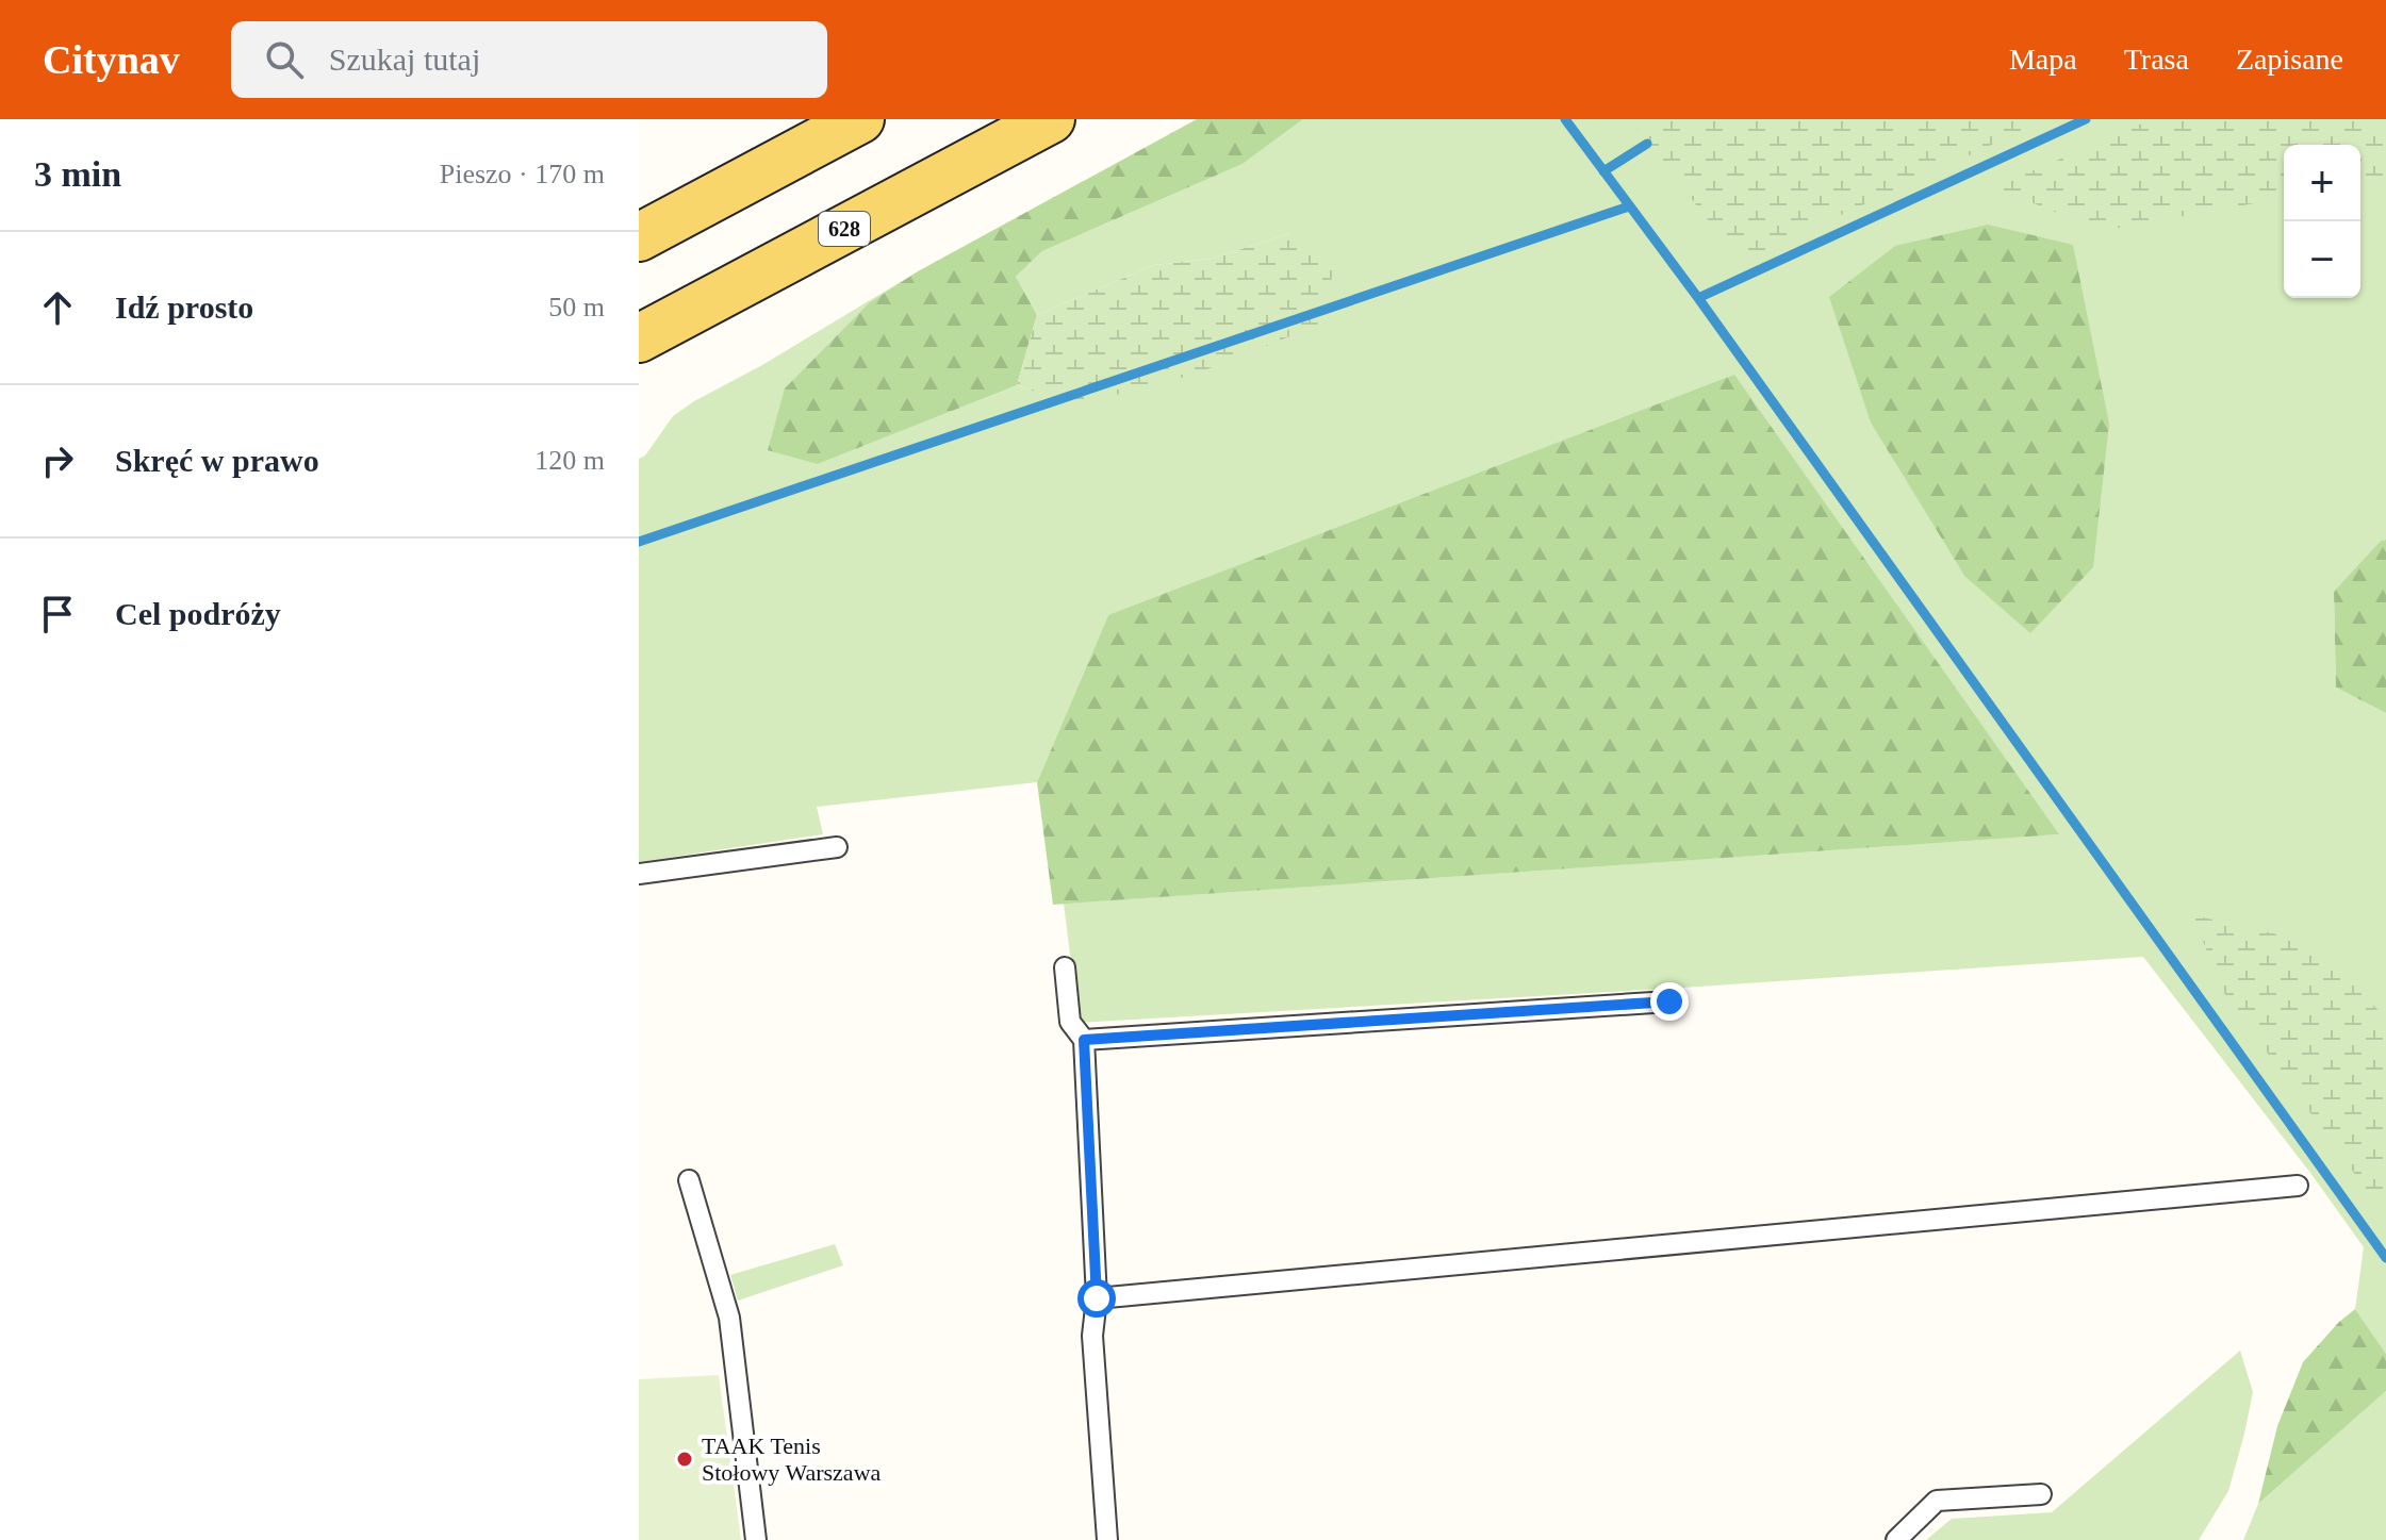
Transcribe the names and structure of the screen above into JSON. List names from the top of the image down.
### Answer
{
  "streets": {
    "main road": ["628"]
  },
  "places": ["TAAK Tenis Stołowy Warszawa"],
  "page": {
    "header": "Citynav",
    "search": "Szukaj tutaj",
    "nav": ["Mapa", "Trasa", "Zapisane"],
    "heading": ["3 min", "Pieszo · 170 m"],
    "map_buttons": ["+", "−"],
    "list": [
      ["Idź prosto", "50 m"],
      ["Skręć w prawo", "120 m"],
      "Cel podróży"
    ]
  }
}
